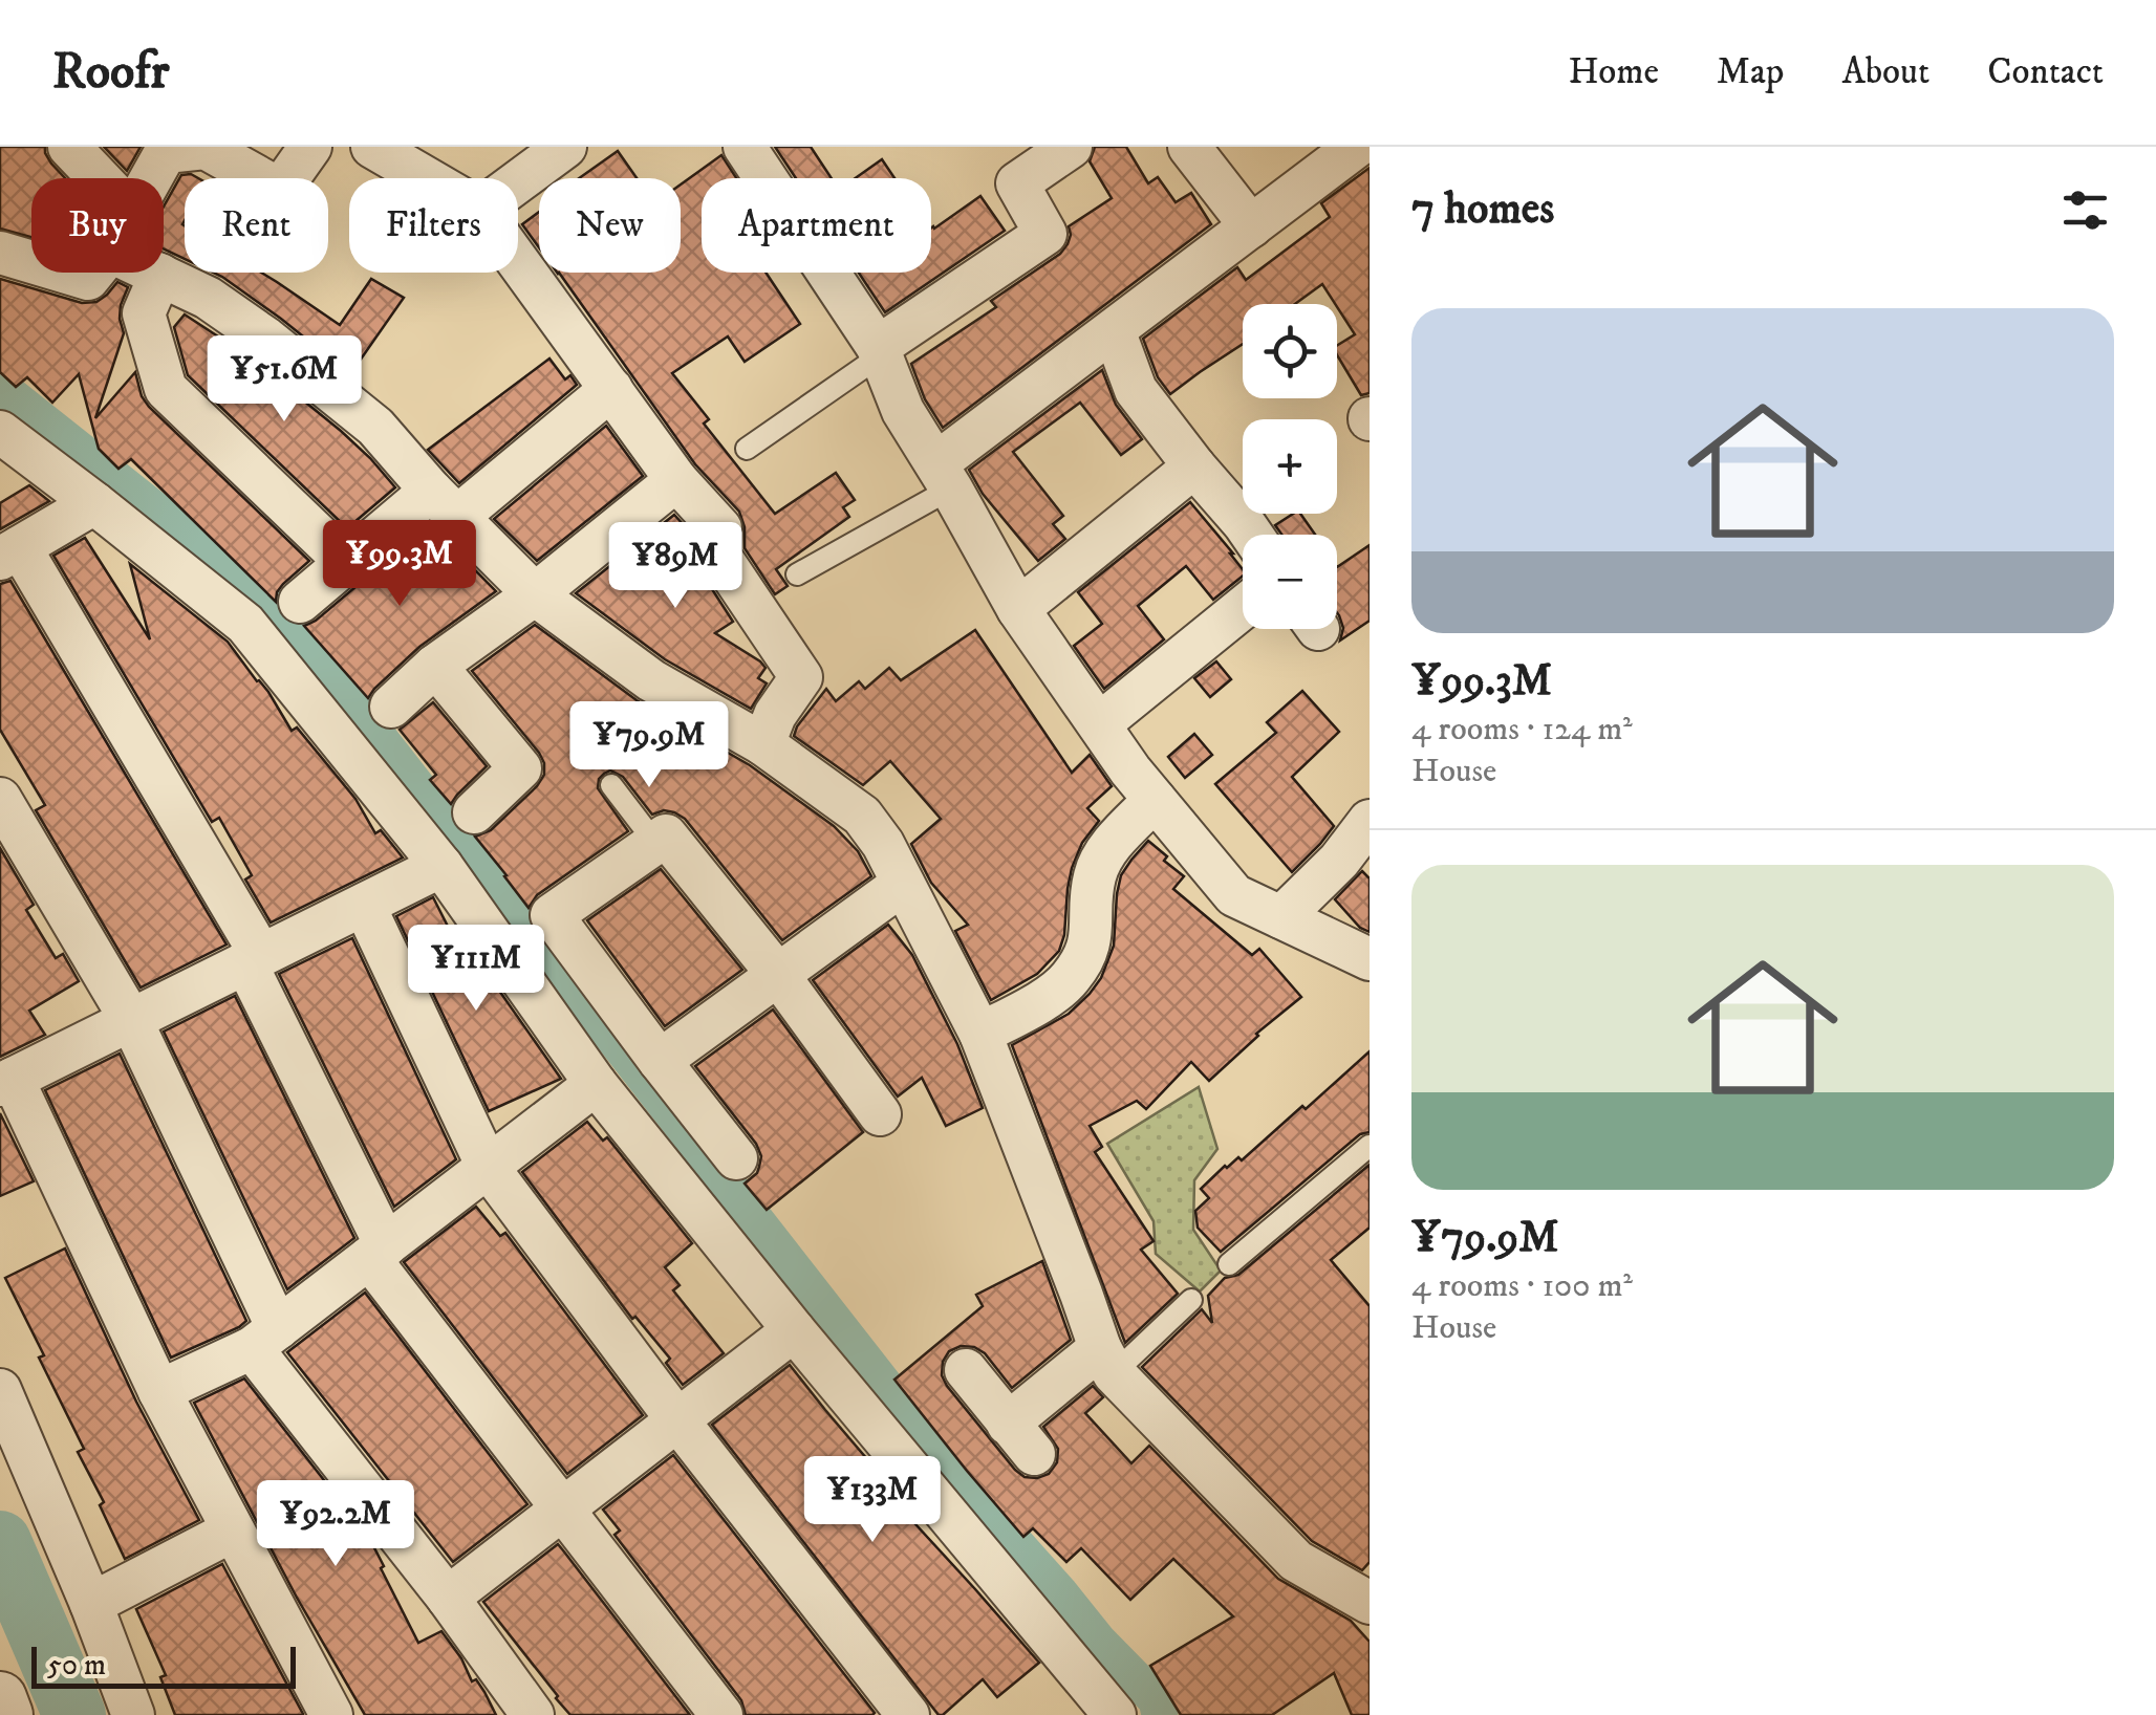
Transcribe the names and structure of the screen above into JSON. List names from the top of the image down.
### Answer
{
  "scale_bar": "50 m",
  "page": {
    "header": "Roofr",
    "nav": [
      "Home",
      "Map",
      "About",
      "Contact"
    ],
    "heading": "7 homes",
    "chip": [
      "Buy",
      "Rent",
      "Filters",
      "New",
      "Apartment"
    ],
    "list": [
      {
        "name": "¥99.3M",
        "note": "4 rooms · 124 m² · House"
      },
      {
        "name": "¥79.9M",
        "note": "4 rooms · 100 m² · House"
      }
    ],
    "map_buttons": ["+", "−"],
    "price": [
      "¥51.6M",
      "¥99.3M",
      "¥89M",
      "¥79.9M",
      "¥111M",
      "¥133M",
      "¥92.2M"
    ],
    "scale": "50 m"
  }
}
